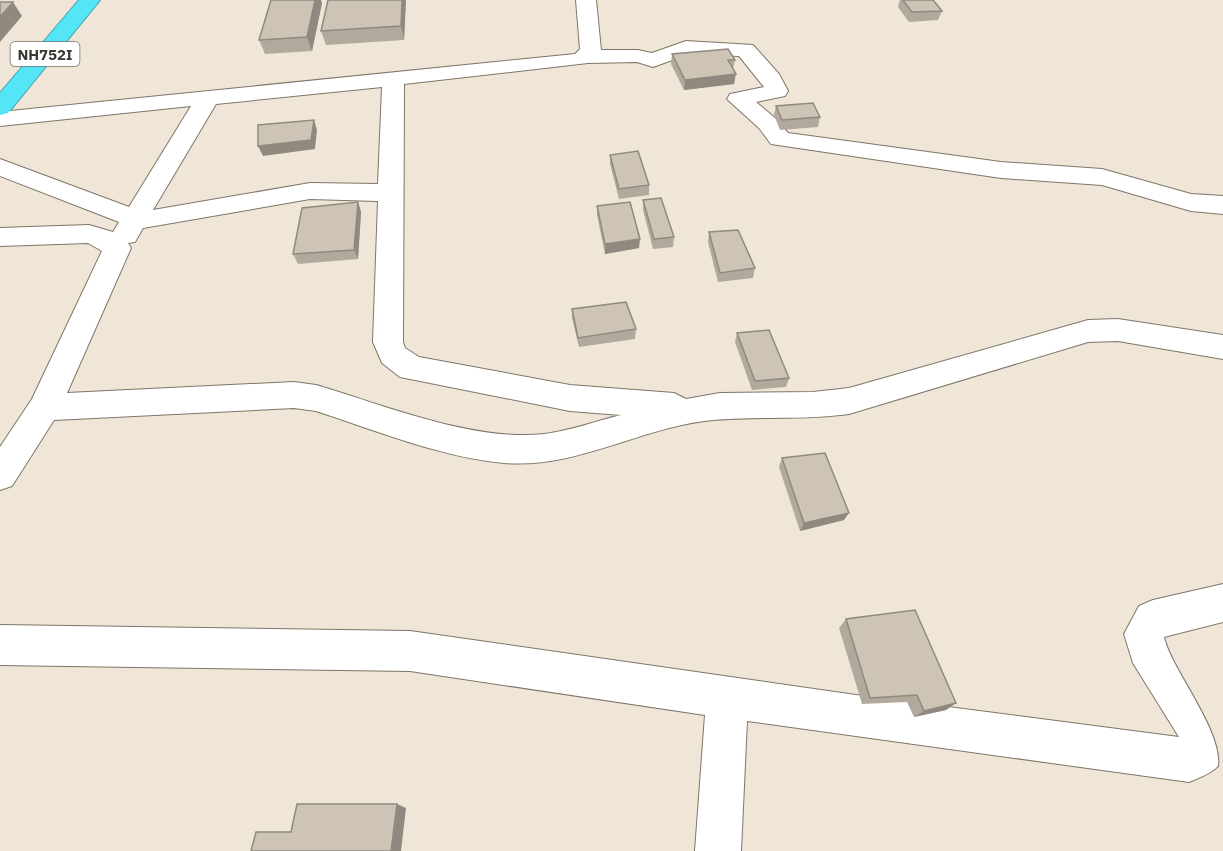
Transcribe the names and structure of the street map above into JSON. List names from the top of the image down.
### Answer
{
  "streets": {
    "highway": ["NH752I"]
  }
}
